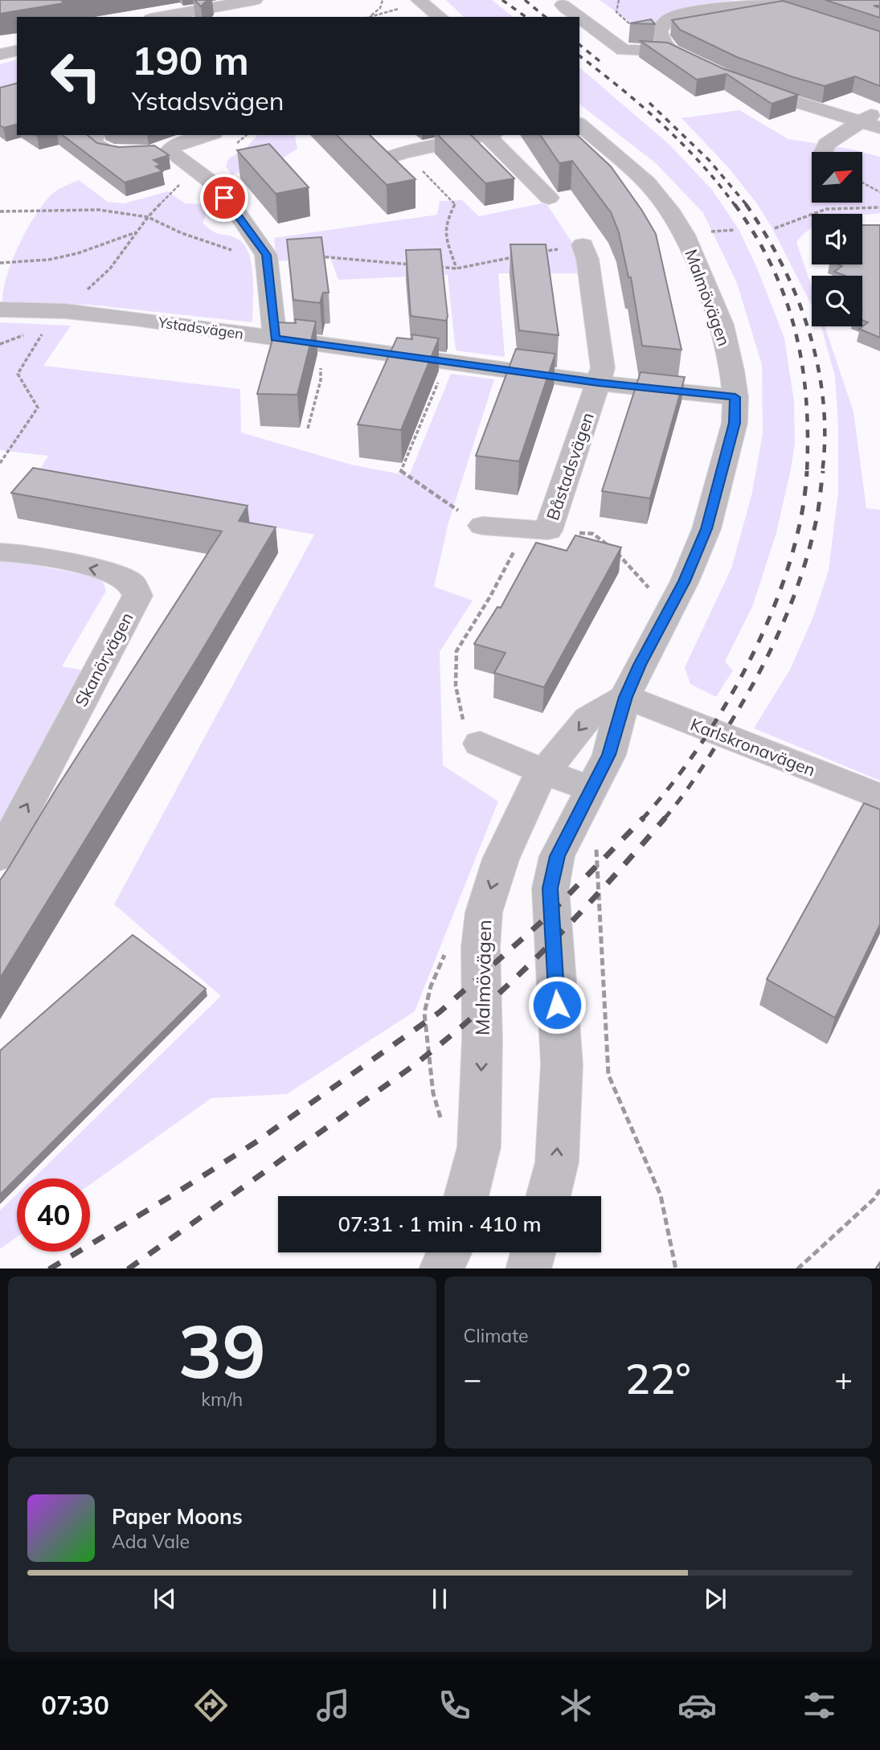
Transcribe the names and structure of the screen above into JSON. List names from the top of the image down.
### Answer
{
  "streets": {
    "street": [
      "Malmövägen",
      "Ystadsvägen",
      "Båstadsvägen",
      "Skanörvägen",
      "Karlskronavägen"
    ]
  },
  "crossings": [
    ["Malmövägen", "Ystadsvägen"],
    ["Malmövägen", "Karlskronavägen"],
    ["Ystadsvägen", "Båstadsvägen"]
  ],
  "north": "top right",
  "page": {
    "turn": ["190 m", "Ystadsvägen"],
    "limit": "40",
    "trip": "07:31 · 1 min · 410 m",
    "tile": [
      ["39", "km/h"],
      "Climate"
    ],
    "heat": ["−", "22°", "+"],
    "song": ["Paper Moons", "Ada Vale"],
    "tabs": "07:30"
  }
}
